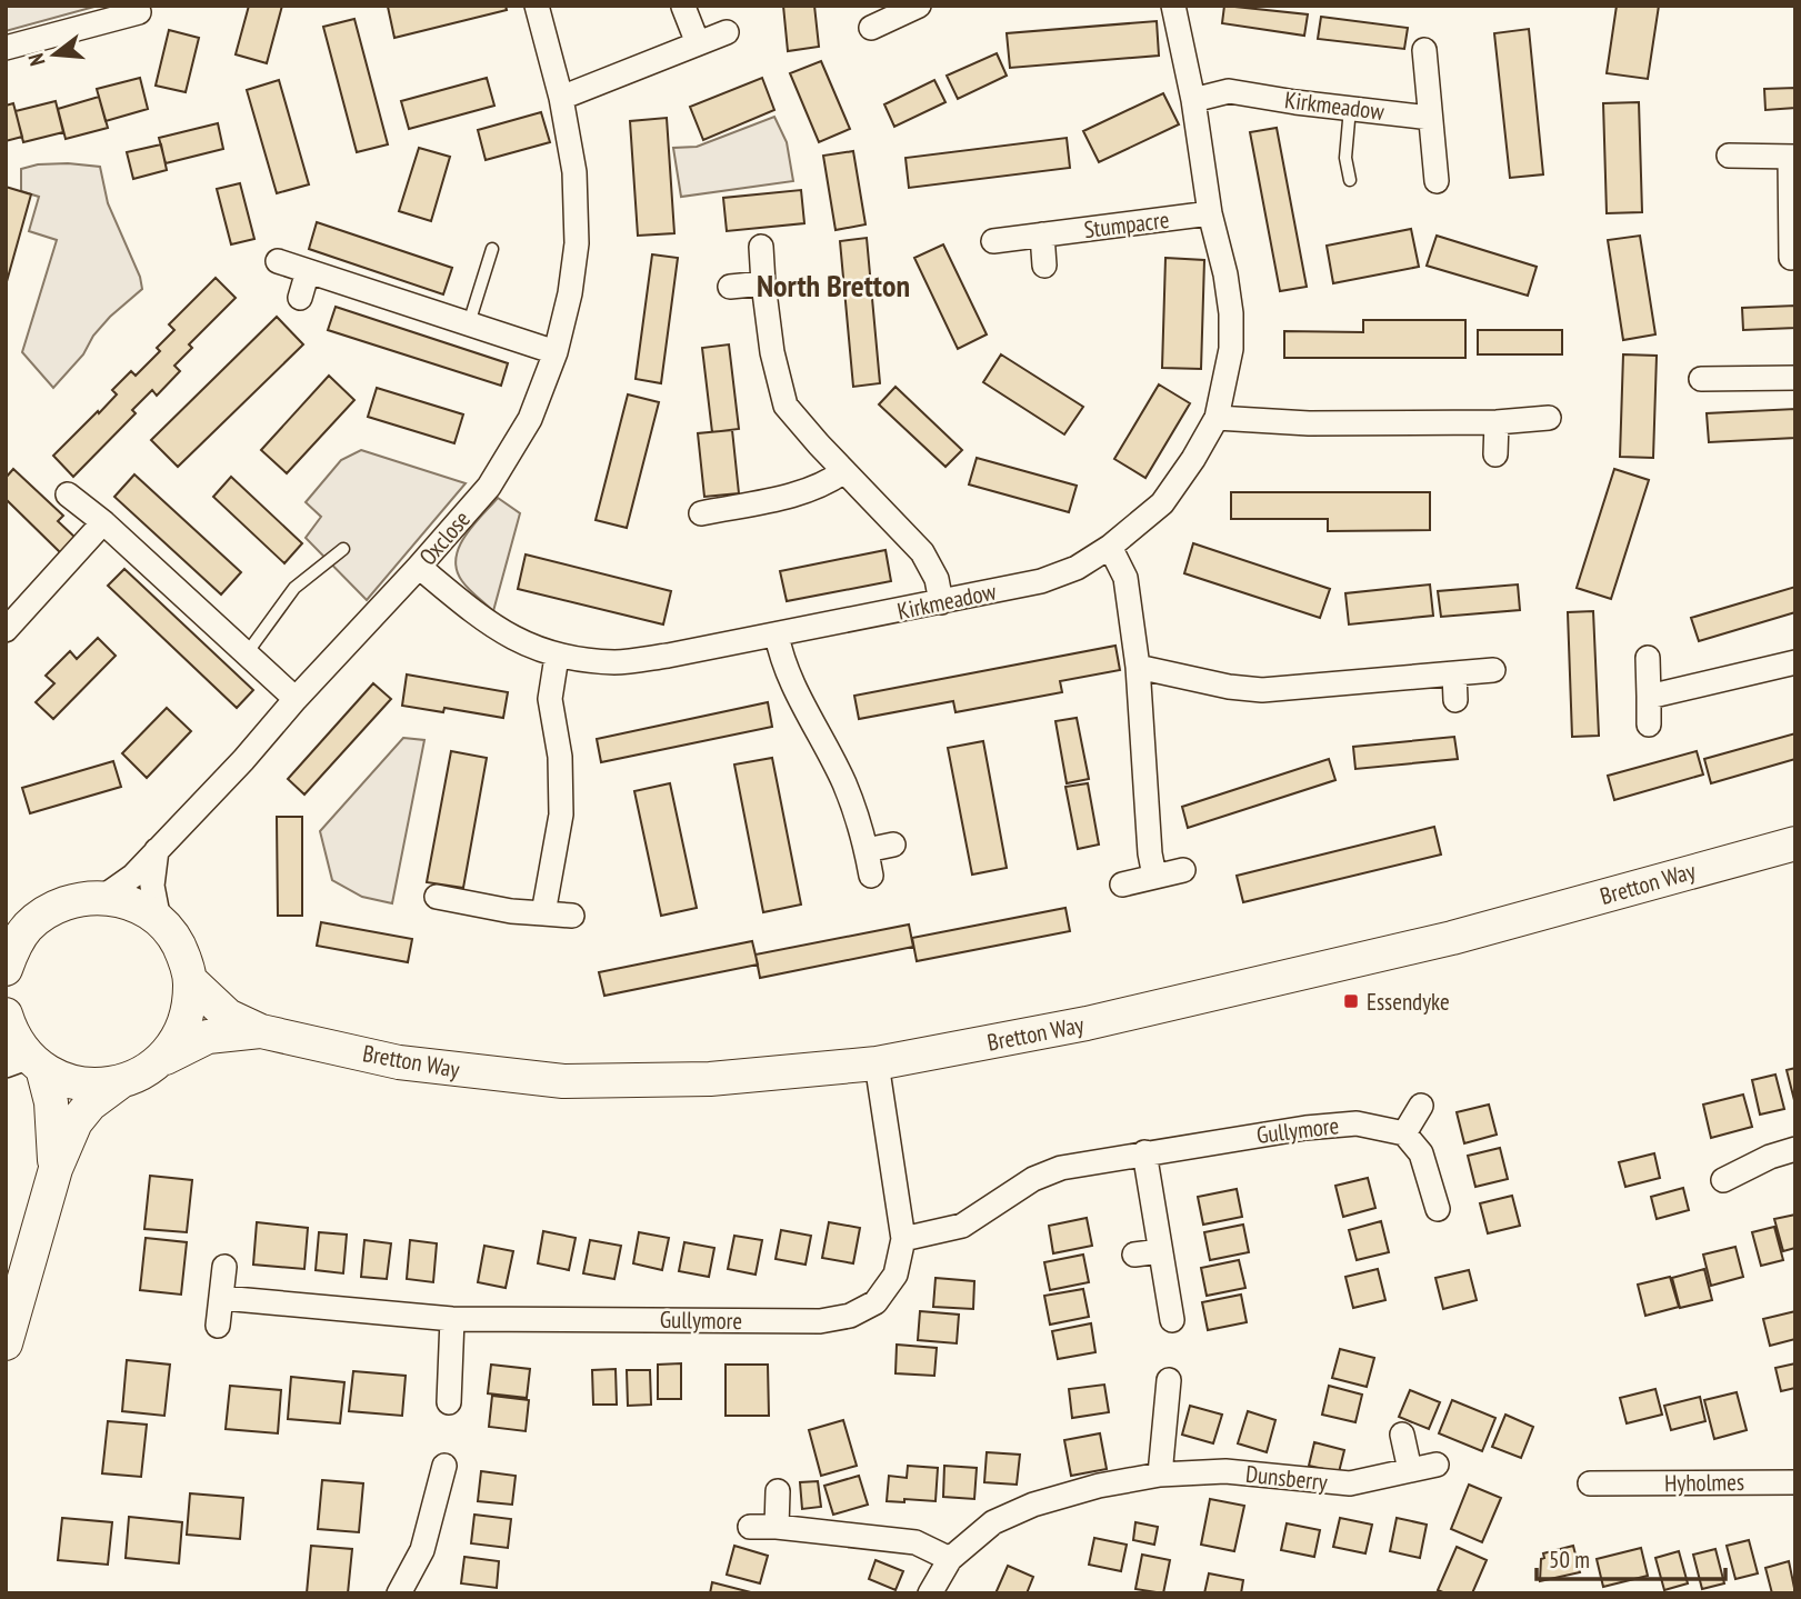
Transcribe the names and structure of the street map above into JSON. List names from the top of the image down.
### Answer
{
  "streets": {
    "street": [
      "Kirkmeadow",
      "Stumpacre",
      "Oxclose",
      "Bretton Way",
      "Gullymore",
      "Dunsberry",
      "Hyholmes"
    ]
  },
  "crossings": [
    ["Kirkmeadow", "Stumpacre"],
    ["Kirkmeadow", "Oxclose"],
    ["Bretton Way", "Gullymore"]
  ],
  "districts": ["North Bretton"],
  "places": {
    "transit": ["Essendyke"]
  },
  "scale_bar": "50 m",
  "north": "left"
}
